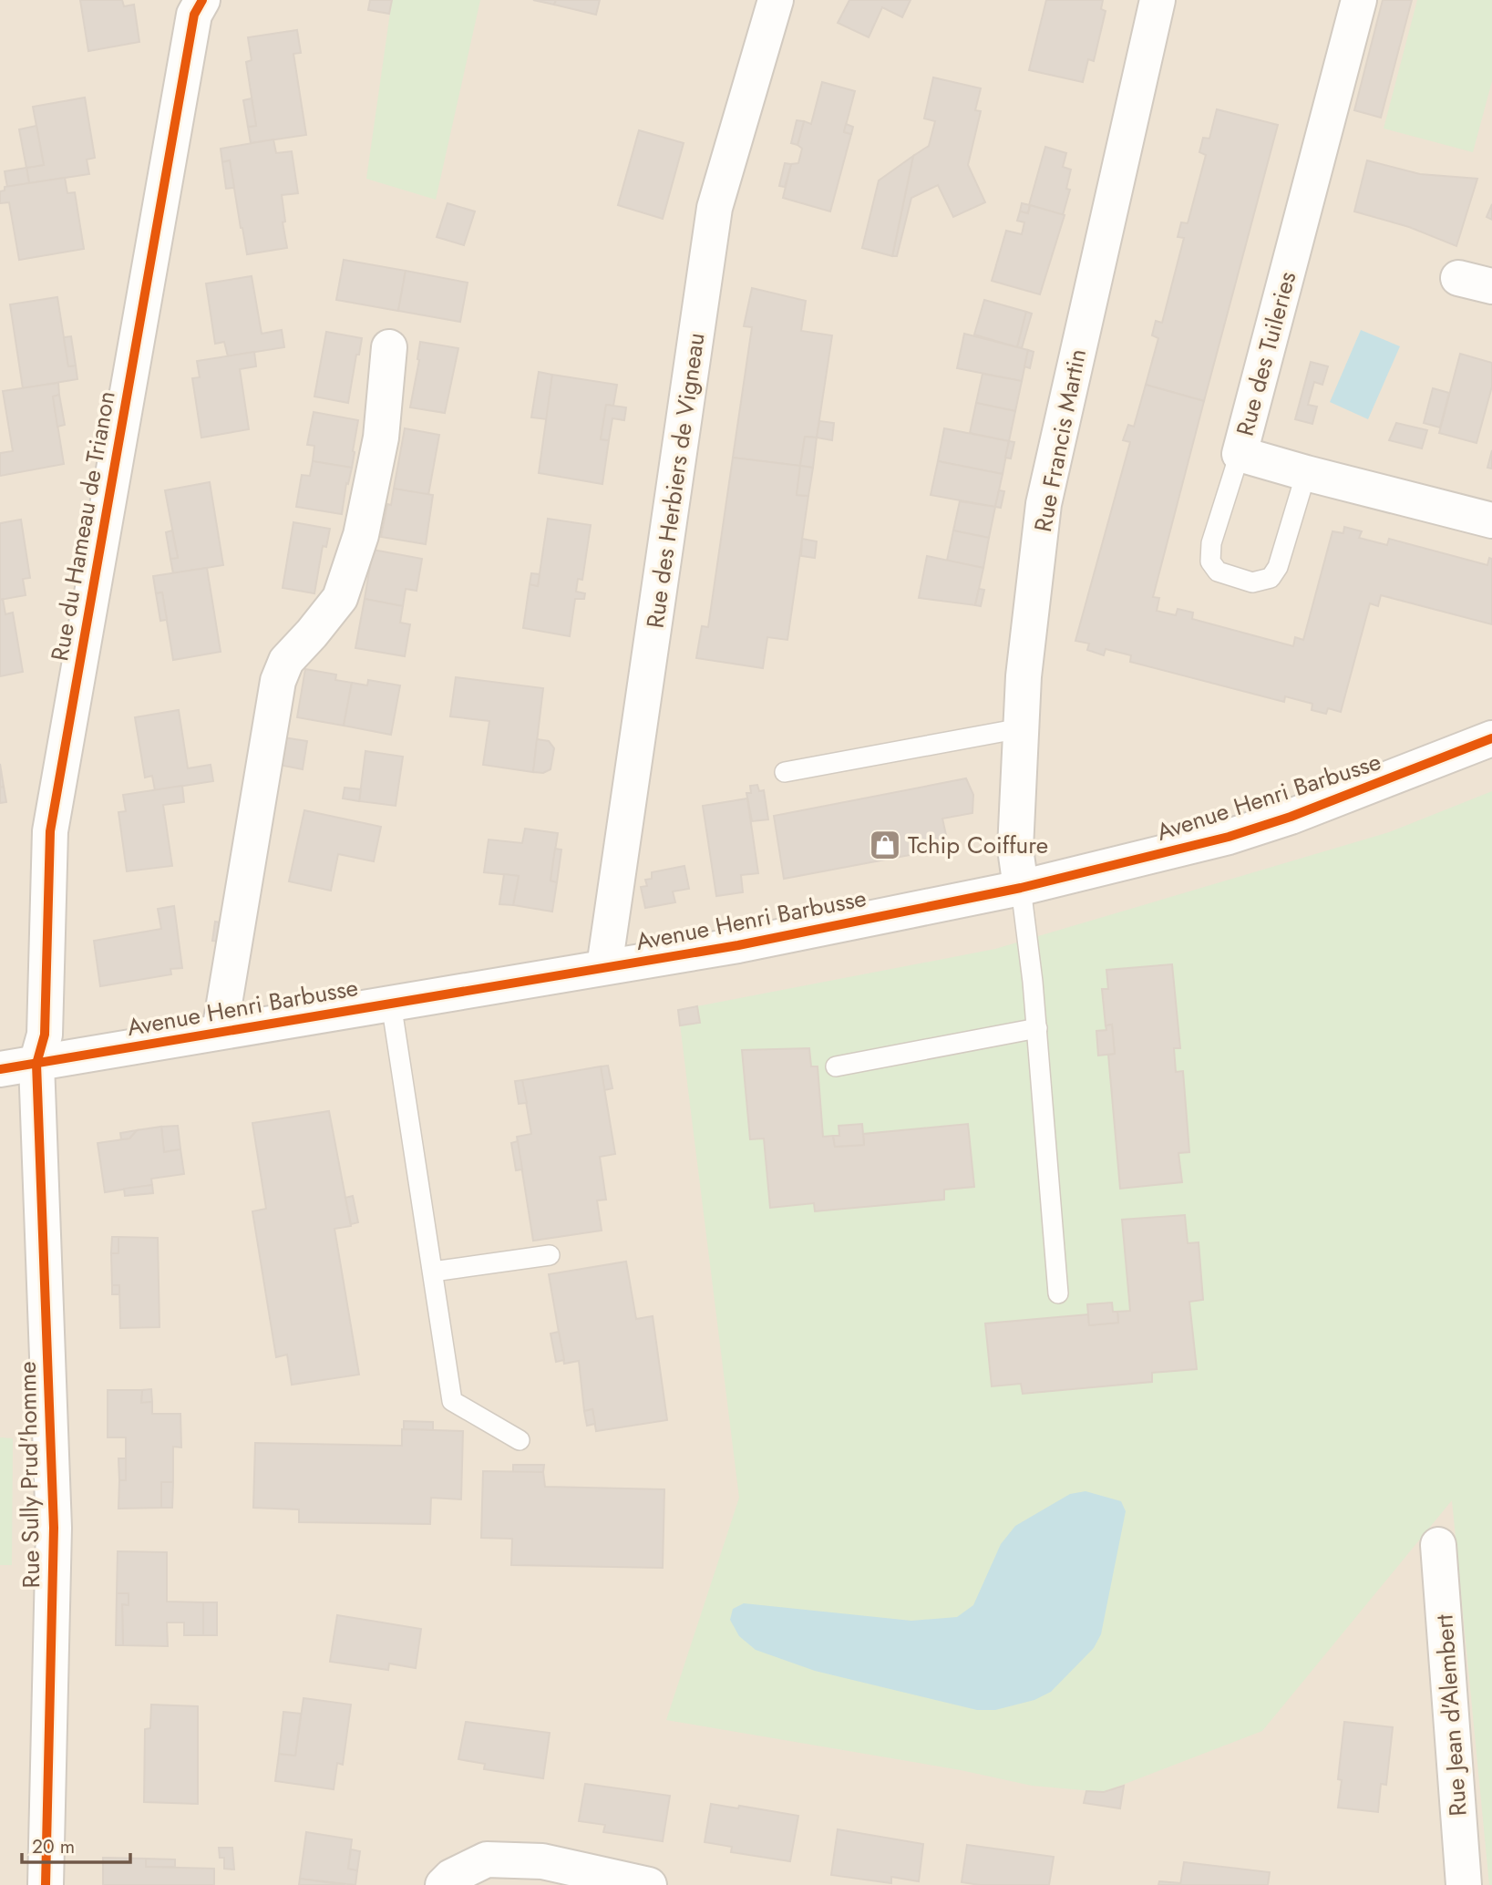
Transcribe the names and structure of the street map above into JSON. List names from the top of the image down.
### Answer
{
  "streets": {
    "street": [
      "Rue des Tuileries",
      "Rue Francis Martin",
      "Rue des Herbiers de Vigneau",
      "Rue du Hameau de Trianon",
      "Avenue Henri Barbusse",
      "Rue Sully Prud'homme",
      "Rue Jean d'Alembert"
    ]
  },
  "crossings": [
    ["Rue Francis Martin", "Avenue Henri Barbusse"],
    ["Rue des Herbiers de Vigneau", "Avenue Henri Barbusse"],
    ["Rue du Hameau de Trianon", "Avenue Henri Barbusse"],
    ["Rue du Hameau de Trianon", "Rue Sully Prud'homme"],
    ["Avenue Henri Barbusse", "Rue Sully Prud'homme"]
  ],
  "places": {
    "shop": ["Tchip Coiffure"]
  },
  "scale_bar": "20 m"
}
